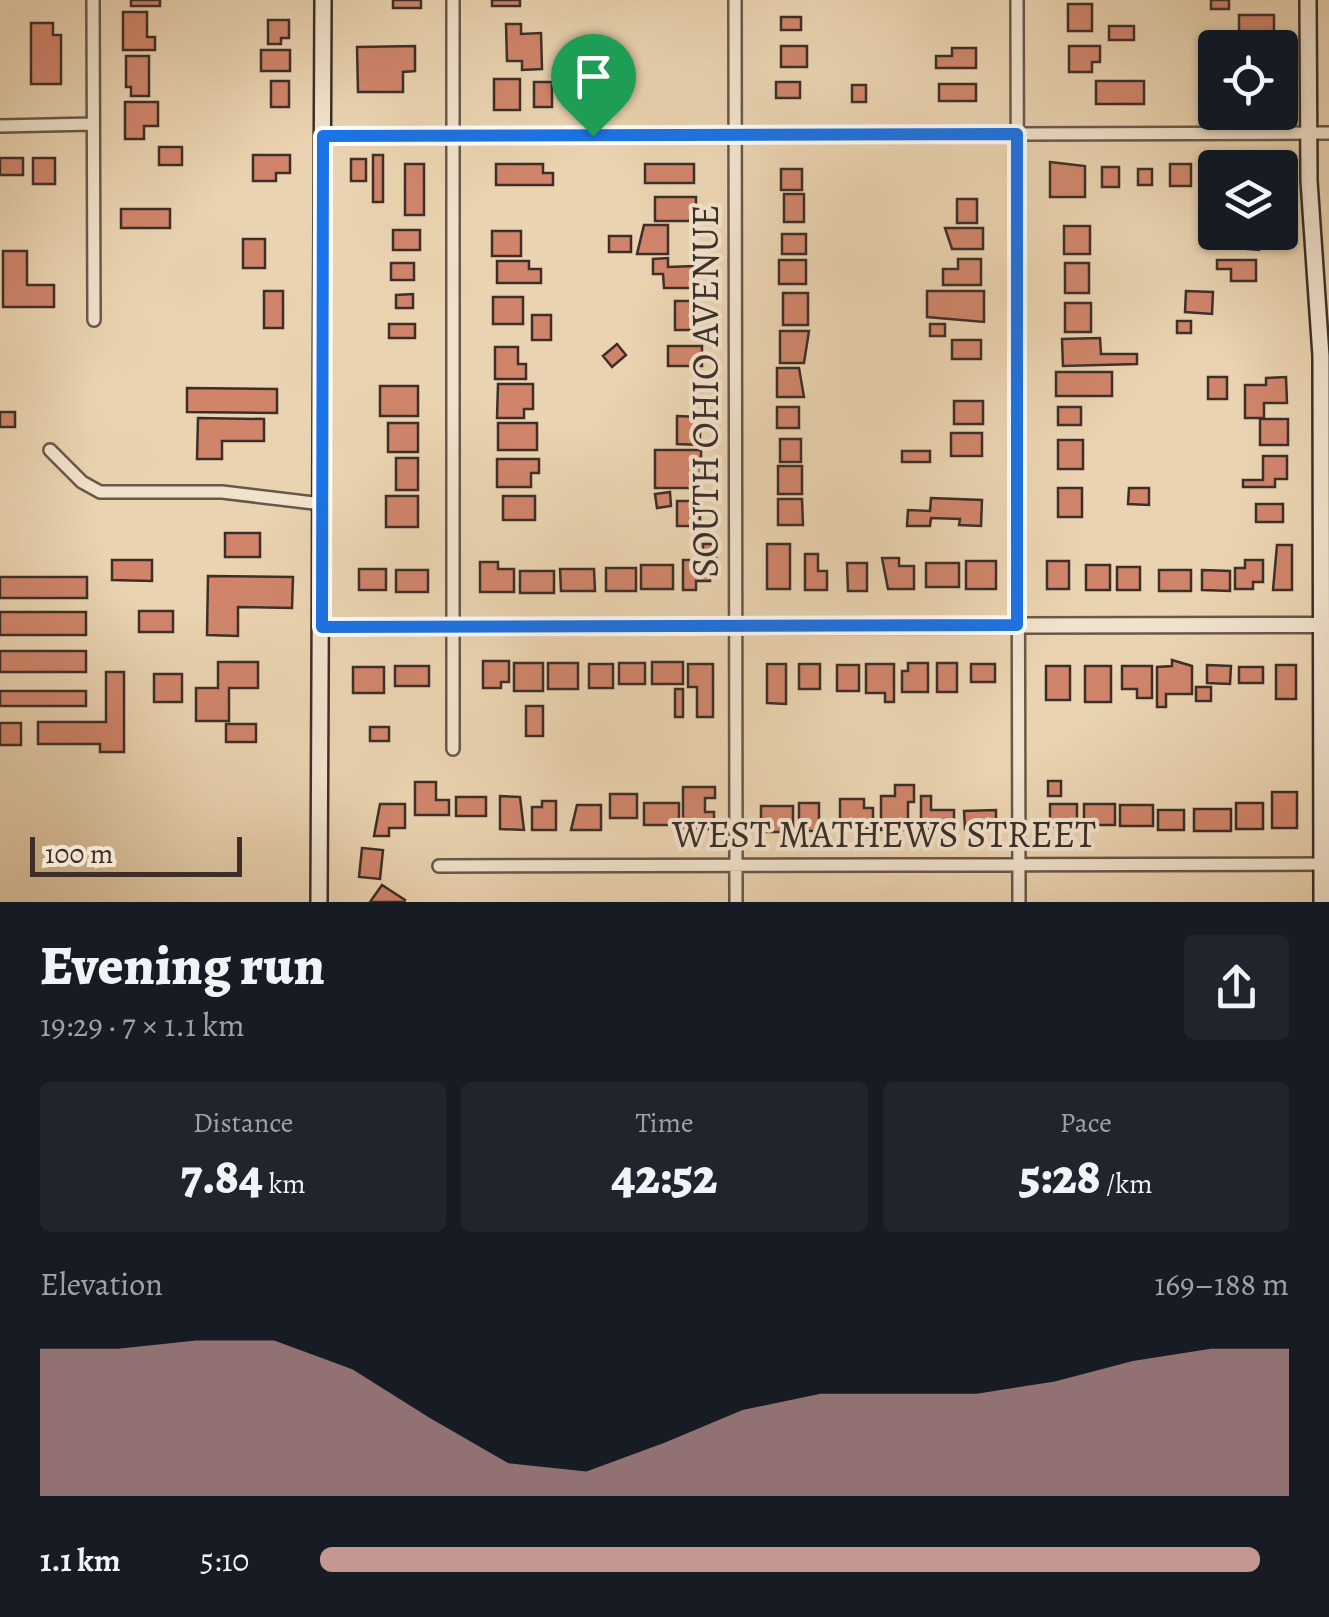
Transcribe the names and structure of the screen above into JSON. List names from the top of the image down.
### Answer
{
  "streets": {
    "street": ["SOUTH OHIO AVENUE", "WEST MATHEWS STREET"]
  },
  "crossings": [
    ["SOUTH OHIO AVENUE", "WEST MATHEWS STREET"]
  ],
  "scale_bar": "100 m",
  "page": {
    "scale": "100 m",
    "heading": ["Evening run", "19:29 · 7 × 1.1 km"],
    "stats": [
      ["Distance", "7.84 km"],
      ["Time", "42:52"],
      ["Pace", "5:28 /km"]
    ],
    "chart": ["Elevation", "169–188 m"],
    "list": [
      {
        "name": "1.1 km",
        "note": "5:10"
      }
    ]
  }
}
